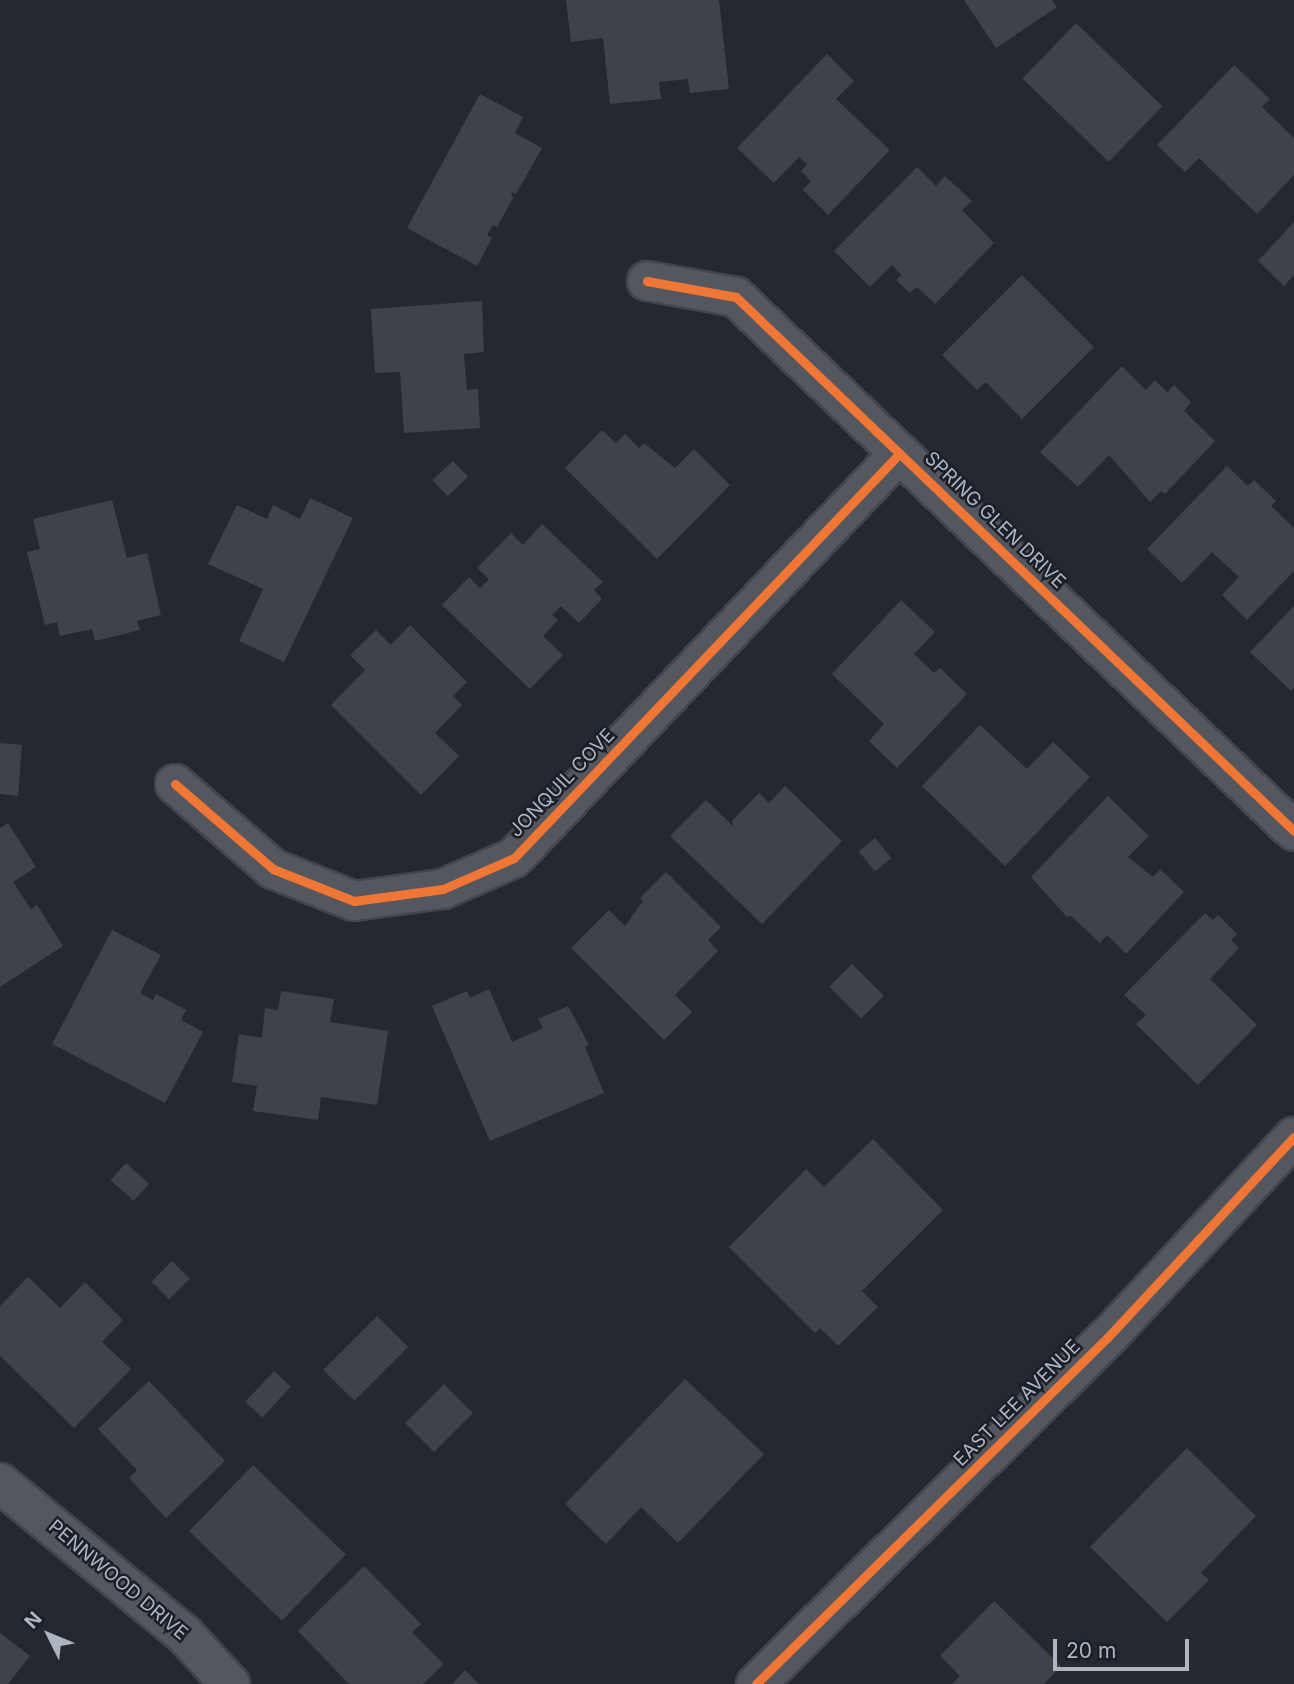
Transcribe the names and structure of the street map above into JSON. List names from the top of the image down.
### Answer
{
  "streets": {
    "street": [
      "SPRING GLEN DRIVE",
      "JONQUIL COVE",
      "EAST LEE AVENUE",
      "PENNWOOD DRIVE"
    ]
  },
  "crossings": [
    ["SPRING GLEN DRIVE", "JONQUIL COVE"]
  ],
  "scale_bar": "20 m",
  "north": "top left"
}
